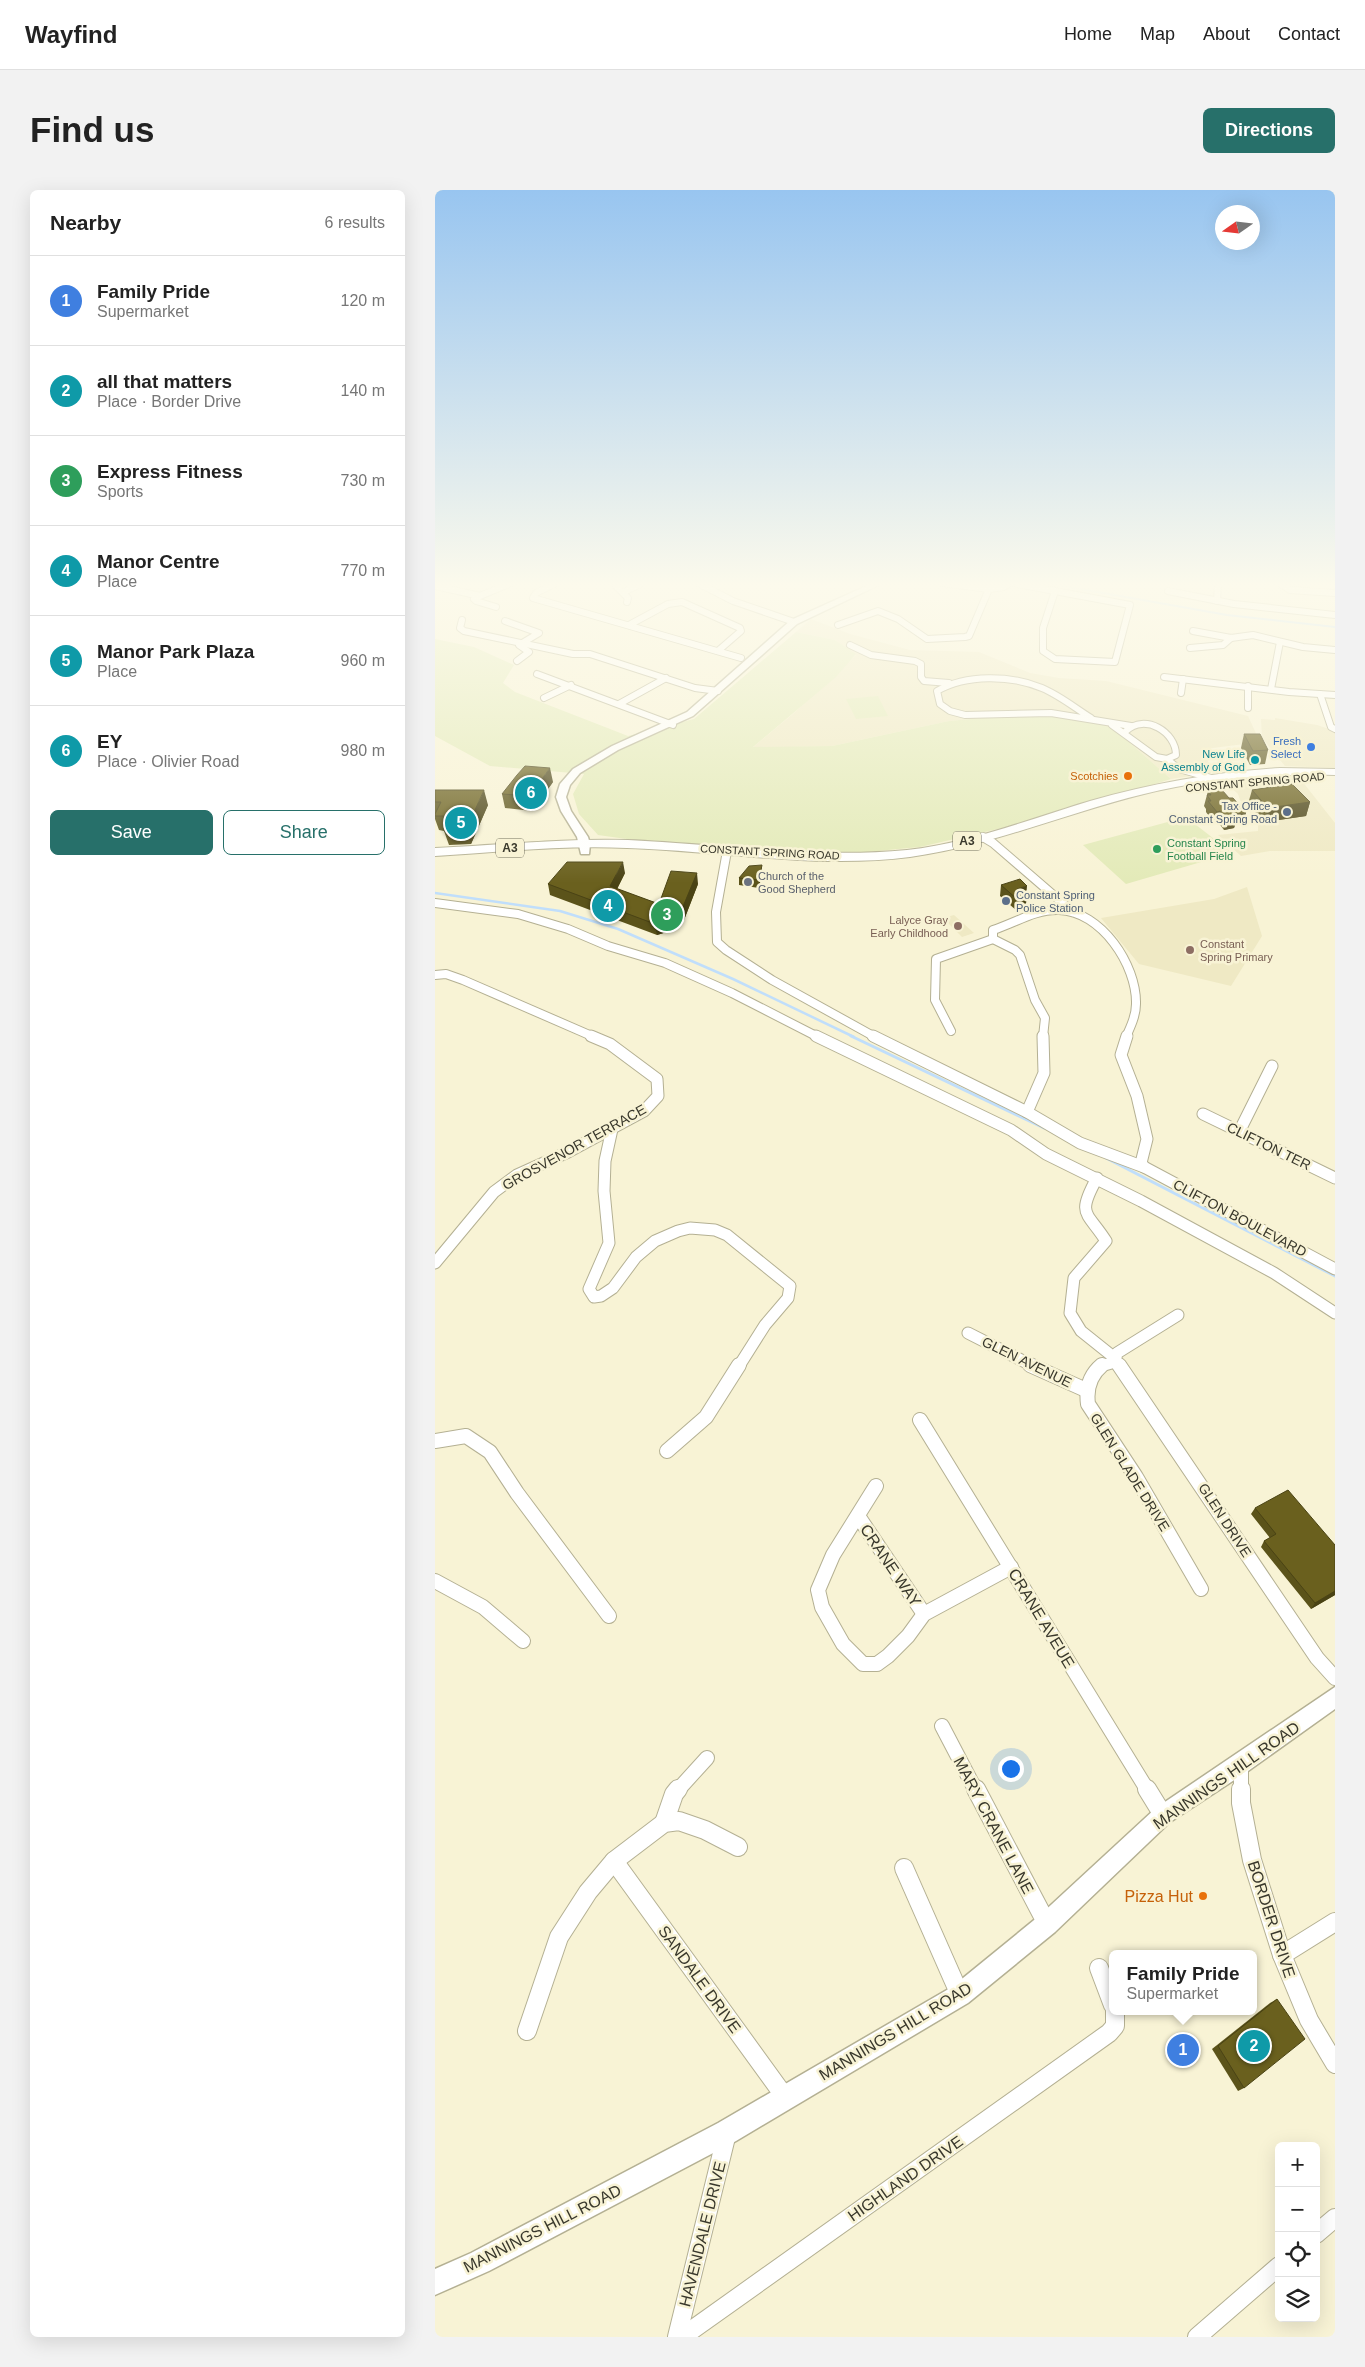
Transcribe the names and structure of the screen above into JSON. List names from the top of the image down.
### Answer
{
  "streets": {
    "main road": ["CONSTANT SPRING ROAD", "A3", "MANNINGS HILL ROAD"],
    "street": [
      "CLIFTON TER",
      "GROSVENOR TERRACE",
      "CLIFTON BOULEVARD",
      "GLEN AVENUE",
      "GLEN GLADE DRIVE",
      "GLEN DRIVE",
      "CRANE WAY",
      "CRANE AVEUE",
      "MARY CRANE LANE",
      "BORDER DRIVE",
      "SANDALE DRIVE",
      "HIGHLAND DRIVE",
      "HAVENDALE DRIVE"
    ]
  },
  "crossings": [
    ["CONSTANT SPRING ROAD", "CLIFTON BOULEVARD"],
    ["GLEN AVENUE", "GLEN GLADE DRIVE"],
    ["CRANE AVEUE", "MANNINGS HILL ROAD"],
    ["MANNINGS HILL ROAD", "MARY CRANE LANE"],
    ["MANNINGS HILL ROAD", "BORDER DRIVE"],
    ["MANNINGS HILL ROAD", "SANDALE DRIVE"],
    ["MANNINGS HILL ROAD", "HAVENDALE DRIVE"]
  ],
  "places": [
    "Fresh Select",
    "New Life Assembly of God",
    "Scotchies",
    "Tax Office - Constant Spring Road",
    "Constant Spring Football Field",
    "Church of the Good Shepherd",
    "Constant Spring Police Station",
    "Lalyce Gray Early Childhood",
    "Constant Spring Primary",
    "Pizza Hut"
  ],
  "north": "left",
  "page": {
    "header": "Wayfind",
    "nav": [
      "Home",
      "Map",
      "About",
      "Contact"
    ],
    "buttons": [
      "Directions",
      ["Save", "Share"]
    ],
    "title": "Find us",
    "heading": ["Nearby", "6 results"],
    "list": [
      {
        "mark": "1",
        "name": "Family Pride",
        "note": "Supermarket",
        "value": "120 m"
      },
      {
        "mark": "2",
        "name": "all that matters",
        "note": "Place · Border Drive",
        "value": "140 m"
      },
      {
        "mark": "3",
        "name": "Express Fitness",
        "note": "Sports",
        "value": "730 m"
      },
      {
        "mark": "4",
        "name": "Manor Centre",
        "note": "Place",
        "value": "770 m"
      },
      {
        "mark": "5",
        "name": "Manor Park Plaza",
        "note": "Place",
        "value": "960 m"
      },
      {
        "mark": "6",
        "name": "EY",
        "note": "Place · Olivier Road",
        "value": "980 m"
      }
    ],
    "pins": [
      "6",
      "5",
      "4",
      "3",
      "2",
      "1"
    ],
    "popup": ["Family Pride", "Supermarket"],
    "map_buttons": ["+", "−"]
  }
}
